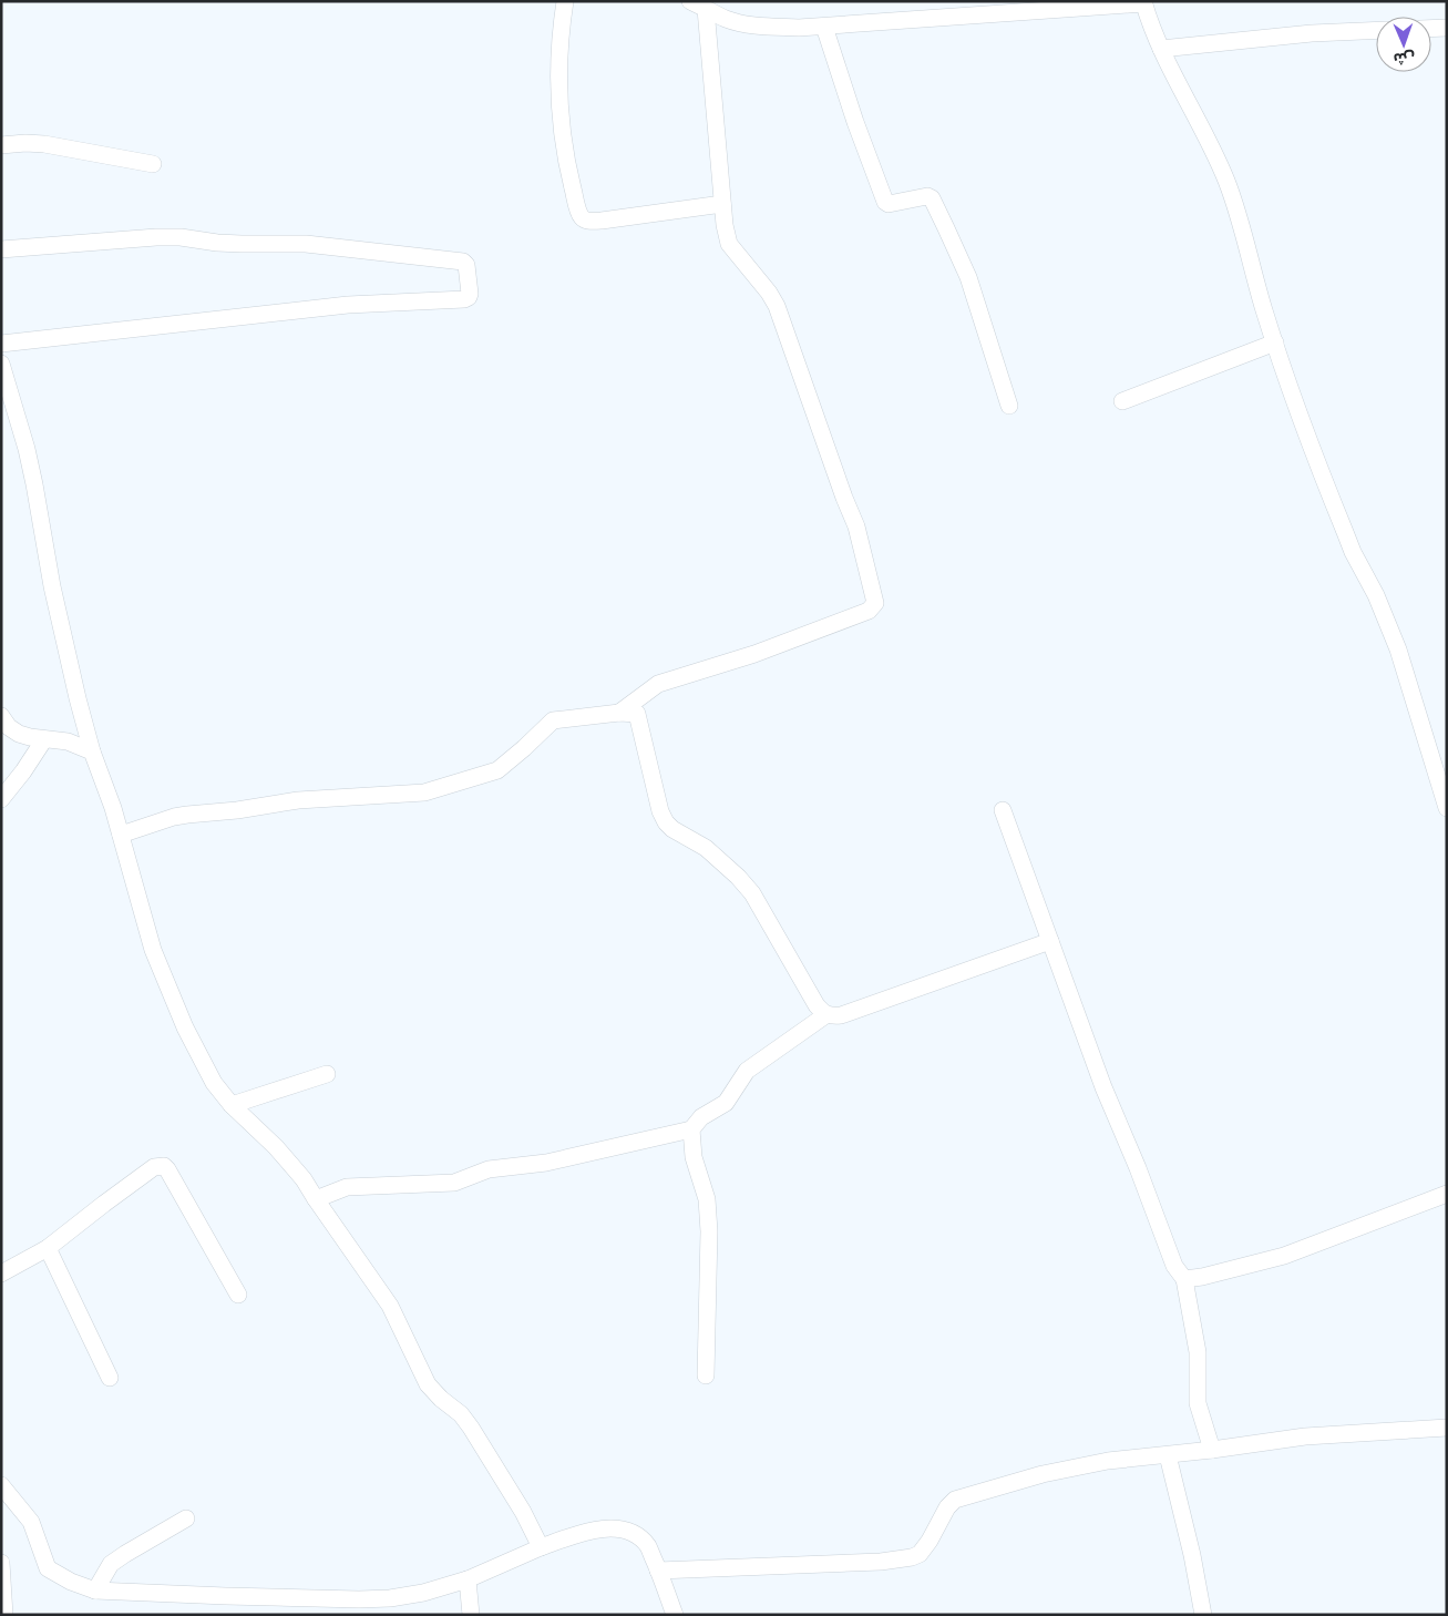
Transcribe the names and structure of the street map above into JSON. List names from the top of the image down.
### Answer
{
  "north": "bottom"
}
